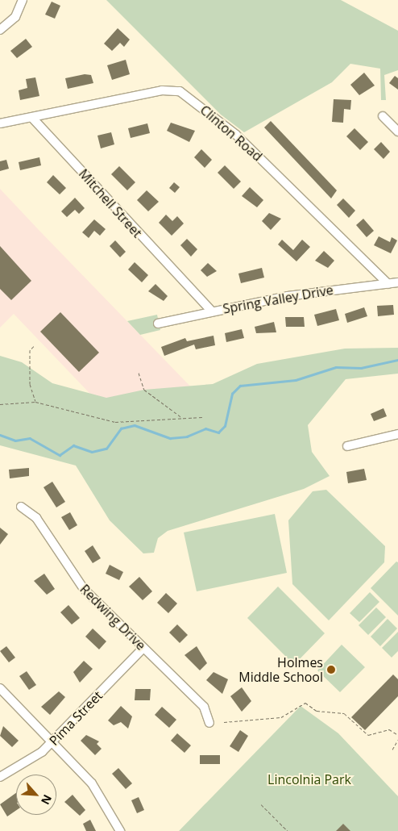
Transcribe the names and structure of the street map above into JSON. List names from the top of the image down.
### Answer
{
  "streets": {
    "street": [
      "Clinton Road",
      "Mitchell Street",
      "Spring Valley Drive",
      "Redwing Drive",
      "Pima Street"
    ]
  },
  "crossings": [
    ["Clinton Road", "Mitchell Street"],
    ["Clinton Road", "Spring Valley Drive"],
    ["Mitchell Street", "Spring Valley Drive"],
    ["Redwing Drive", "Pima Street"]
  ],
  "parks": ["Lincolnia Park"],
  "places": ["Holmes Middle School"],
  "north": "bottom right"
}
